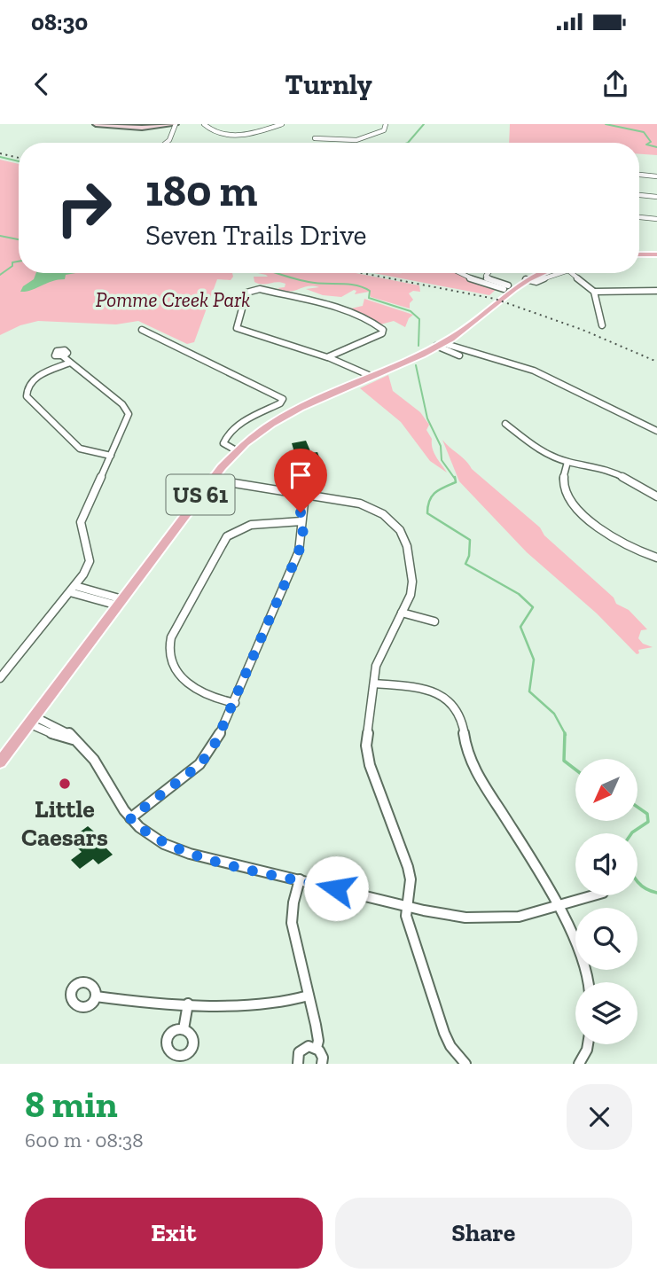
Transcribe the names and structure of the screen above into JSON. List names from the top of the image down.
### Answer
{
  "streets": {
    "main road": ["US 61"]
  },
  "parks": ["Pomme Creek Park"],
  "places": ["Little Caesars"],
  "north": "bottom left",
  "page": {
    "status": "08:30",
    "header": "Turnly",
    "turn": ["180 m", "Seven Trails Drive"],
    "heading": ["8 min", "600 m · 08:38"],
    "buttons": ["Exit", "Share"]
  }
}
